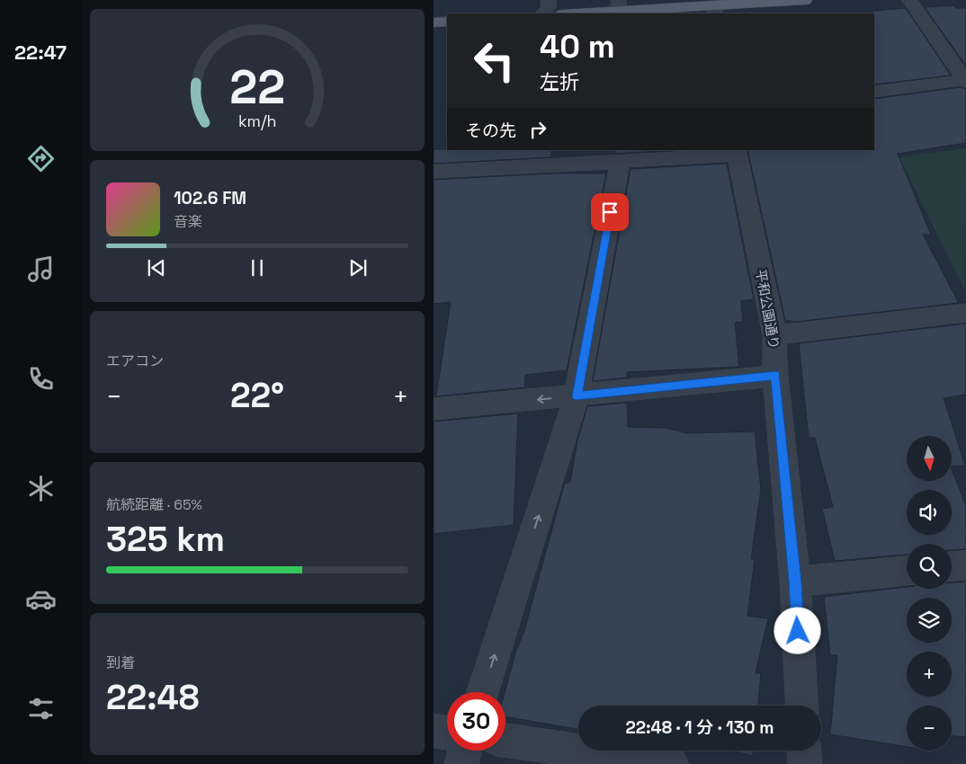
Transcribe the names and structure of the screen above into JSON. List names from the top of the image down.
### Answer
{
  "streets": {
    "street": ["平和公園通り"]
  },
  "north": "bottom",
  "page": {
    "tabs": "22:47",
    "turn": ["40 m", "左折"],
    "then": "その先",
    "song": ["102.6 FM", "音楽"],
    "tile": [
      "エアコン",
      ["航続距離 · 65%", "325 km"],
      ["到着", "22:48"]
    ],
    "heat": ["−", "22°", "+"],
    "map_buttons": ["+", "−"],
    "limit": "30",
    "trip": "22:48 · 1 分 · 130 m",
    "gauge": ["22", "km/h"]
  }
}
